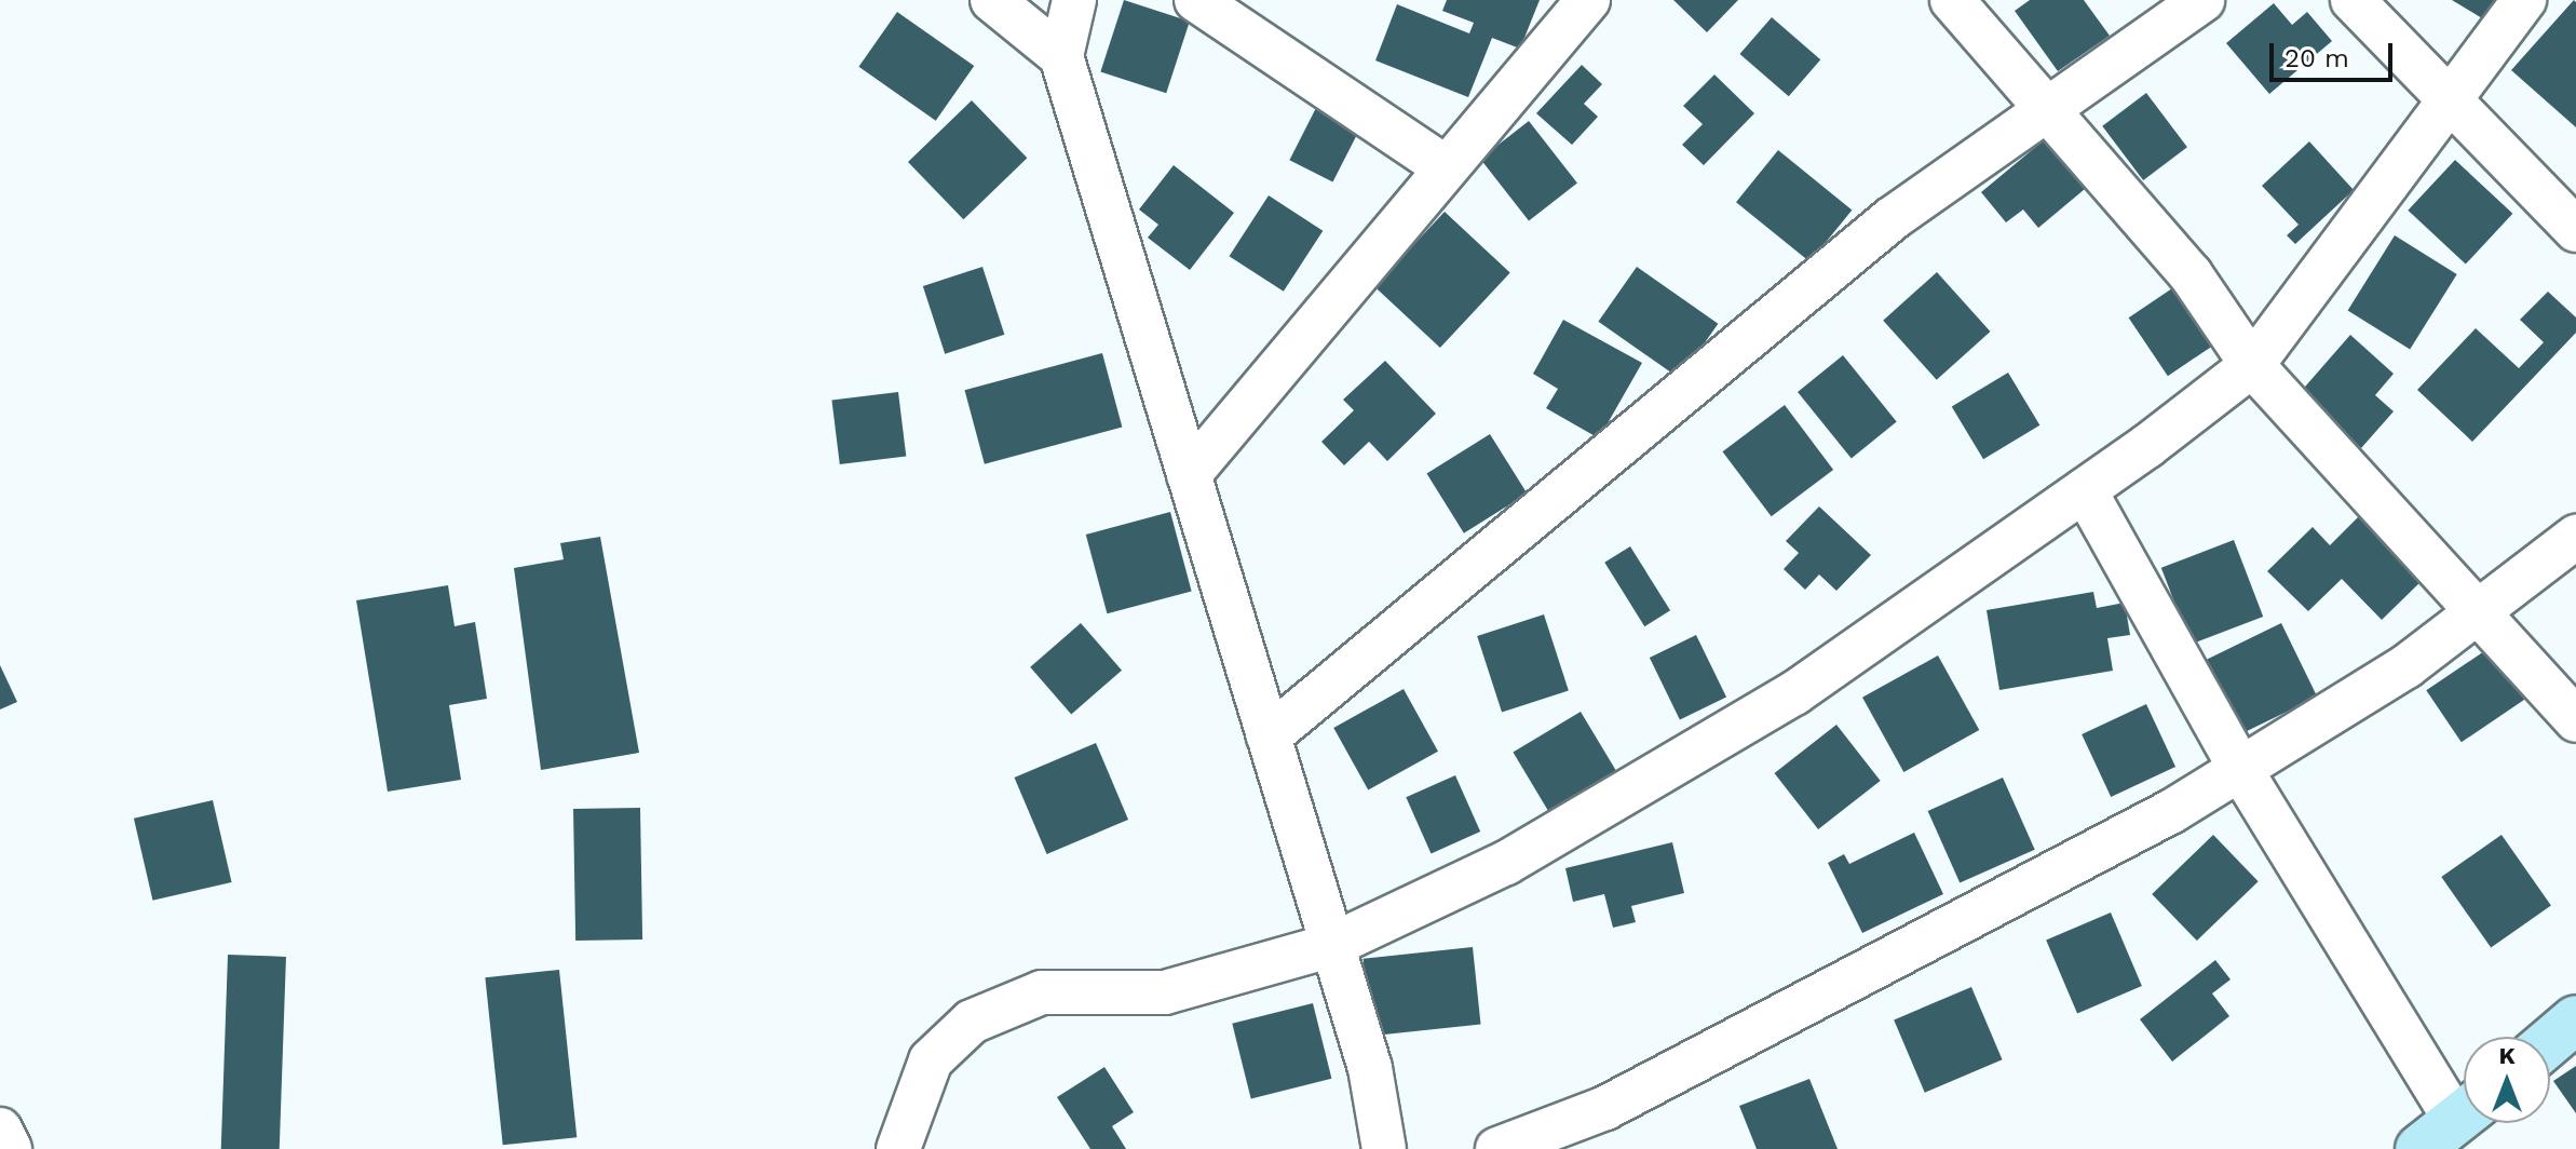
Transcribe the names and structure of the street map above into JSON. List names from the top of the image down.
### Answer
{
  "scale_bar": "20 m",
  "north": "top"
}
